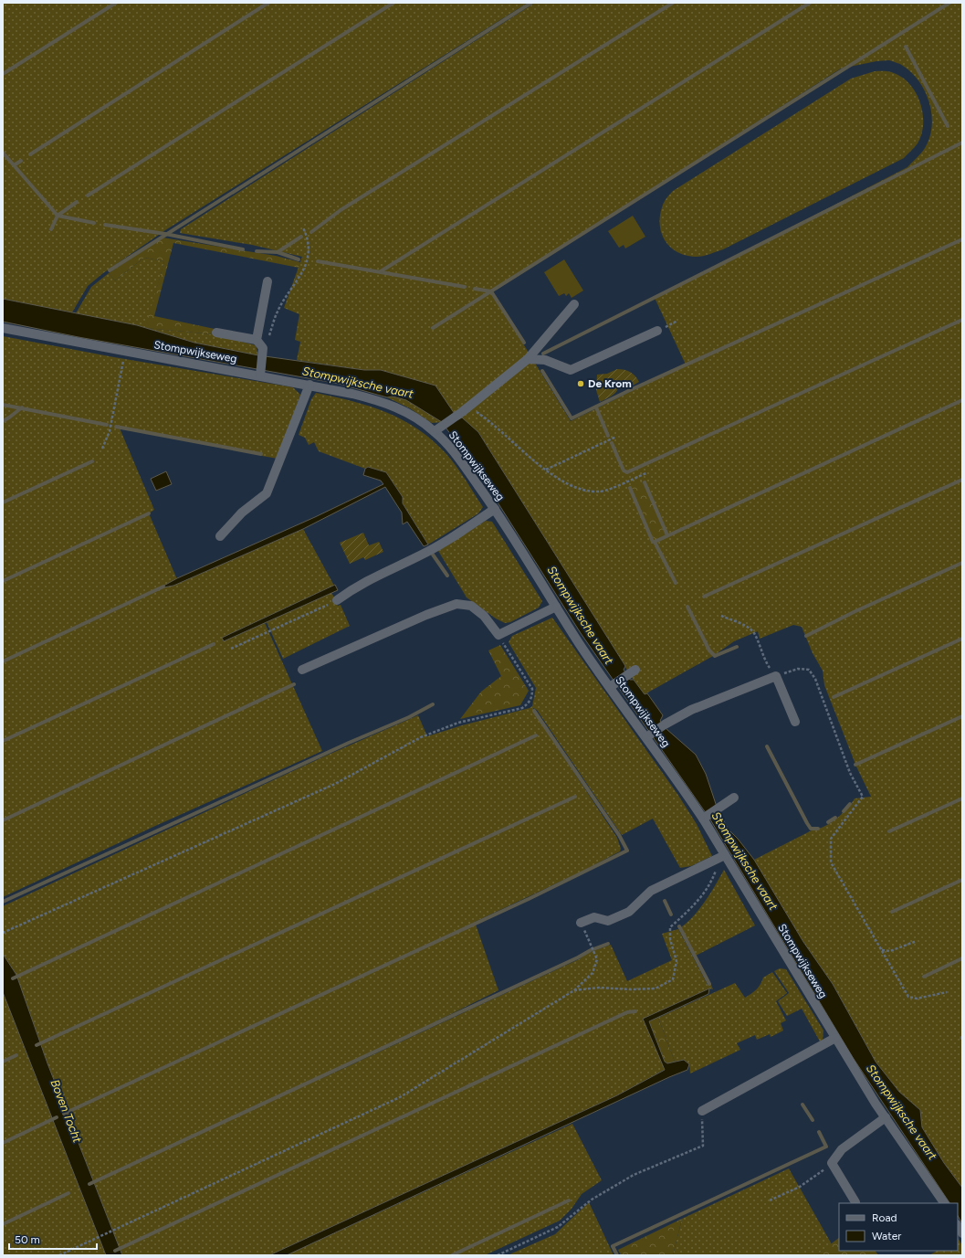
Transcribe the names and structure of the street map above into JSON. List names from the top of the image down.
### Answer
{
  "streets": {
    "street": ["Stompwijkseweg"]
  },
  "water": ["Stompwijksche vaart", "Boven Tocht"],
  "places": ["De Krom"],
  "legend": ["Road", "Water"],
  "scale_bar": "50 m"
}
